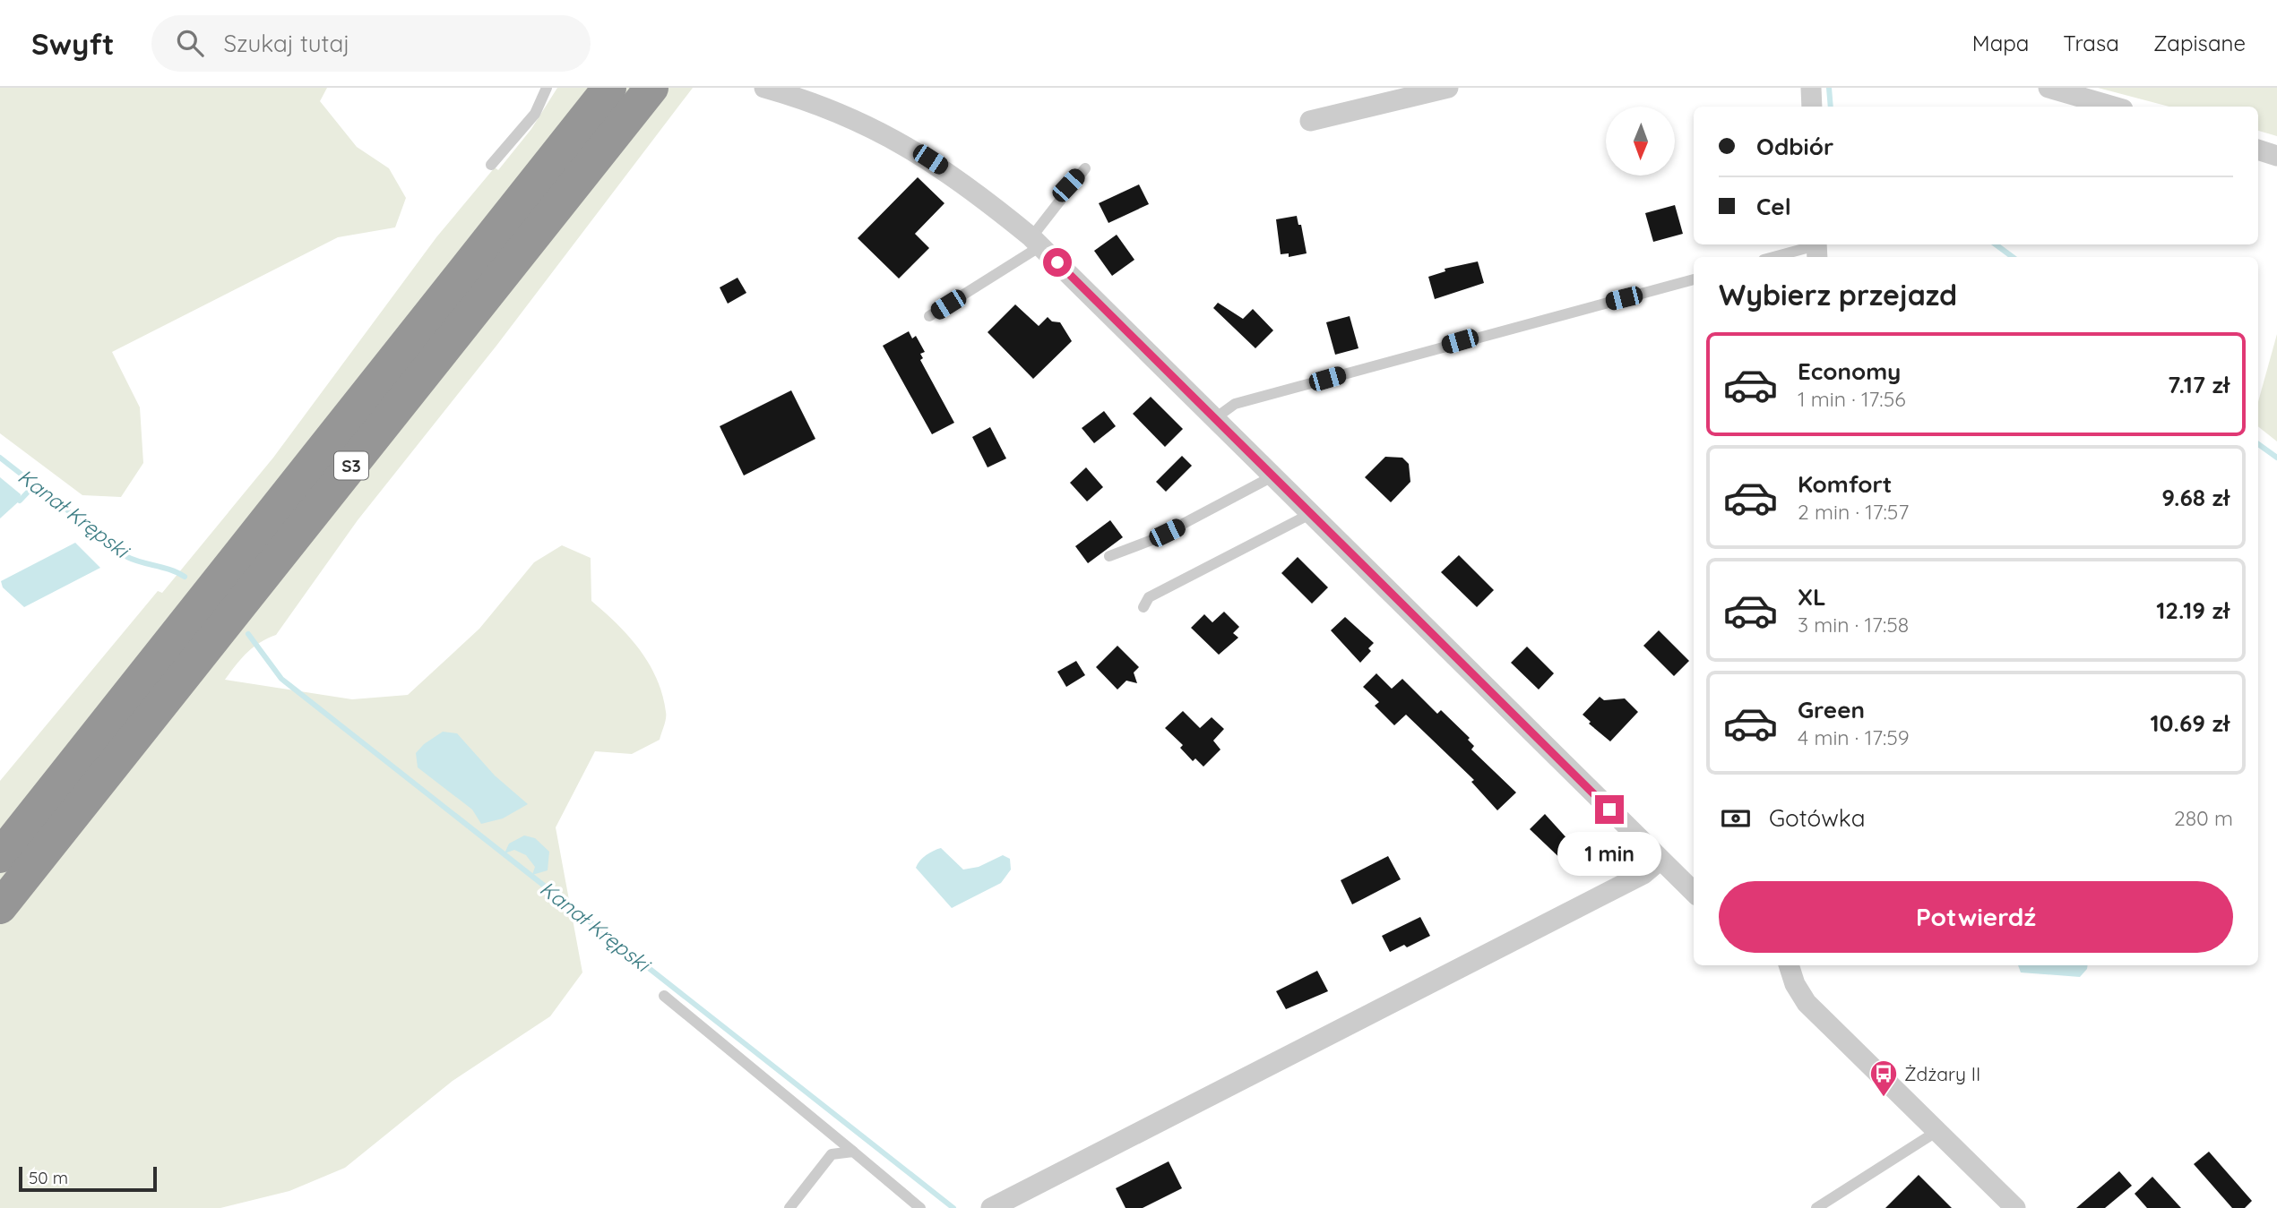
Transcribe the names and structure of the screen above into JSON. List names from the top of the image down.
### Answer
{
  "streets": {
    "highway": ["S3"]
  },
  "water": ["Kanał Krępski"],
  "places": {
    "bus stop": ["Żdżary II"]
  },
  "scale_bar": "50 m",
  "north": "bottom",
  "page": {
    "header": "Swyft",
    "search": "Szukaj tutaj",
    "nav": ["Mapa", "Trasa", "Zapisane"],
    "banner": ["Odbiór", "Cel"],
    "heading": "Wybierz przejazd",
    "list": [
      {
        "name": "Economy",
        "note": "1 min · 17:56",
        "value": "7.17 zł"
      },
      {
        "name": "Komfort",
        "note": "2 min · 17:57",
        "value": "9.68 zł"
      },
      {
        "name": "XL",
        "note": "3 min · 17:58",
        "value": "12.19 zł"
      },
      {
        "name": "Green",
        "note": "4 min · 17:59",
        "value": "10.69 zł"
      }
    ],
    "pay": ["Gotówka", "280 m"],
    "bubble": "1 min",
    "buttons": "Potwierdź",
    "scale": "50 m"
  }
}
